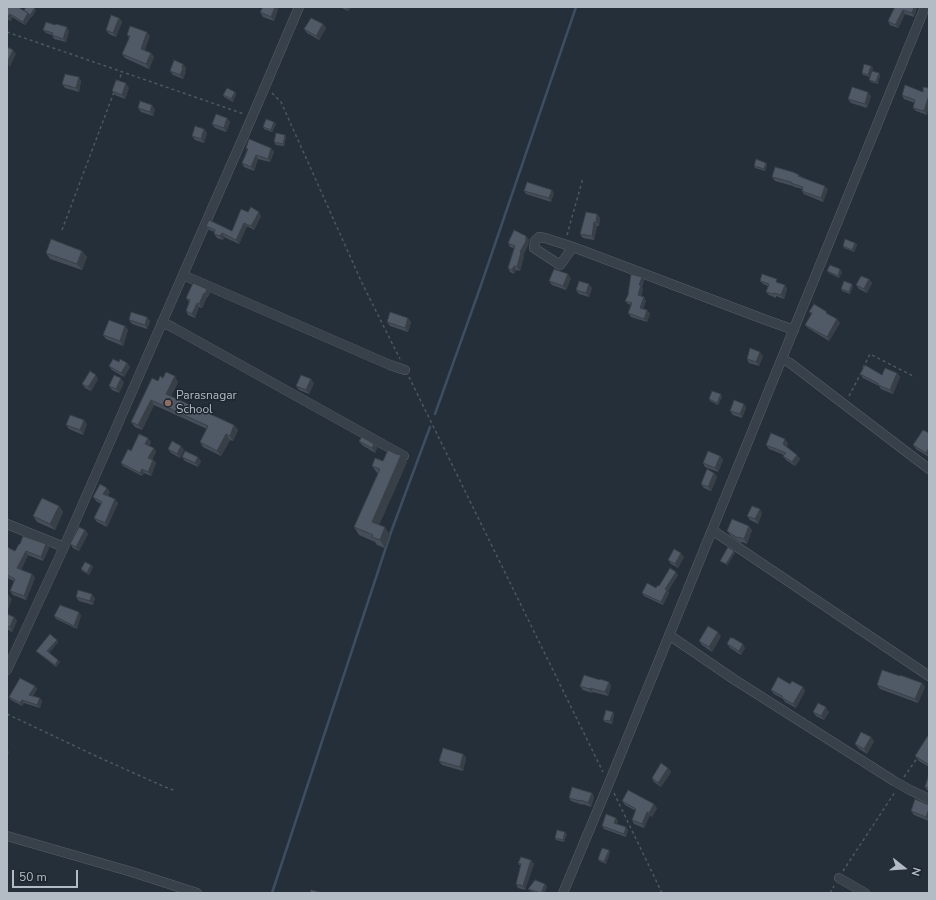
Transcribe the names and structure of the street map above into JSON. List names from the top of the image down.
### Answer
{
  "places": ["Parasnagar School"],
  "scale_bar": "50 m",
  "north": "right"
}
